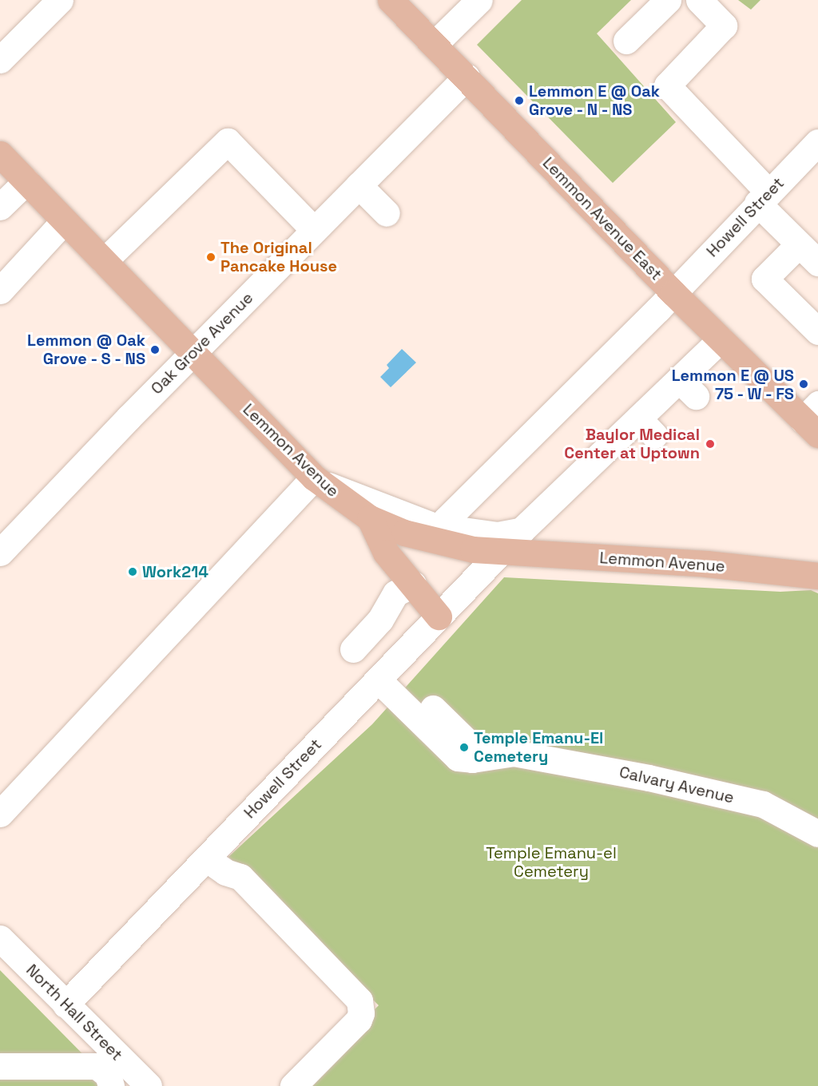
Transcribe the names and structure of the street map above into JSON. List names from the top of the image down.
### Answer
{
  "streets": {
    "main road": ["Lemmon Avenue East", "Lemmon Avenue"],
    "street": [
      "Howell Street",
      "Oak Grove Avenue",
      "Calvary Avenue",
      "North Hall Street"
    ]
  },
  "crossings": [
    ["Howell Street", "Lemmon Avenue East"],
    ["Howell Street", "Lemmon Avenue"],
    ["Howell Street", "Calvary Avenue"],
    ["Howell Street", "North Hall Street"],
    ["Lemmon Avenue East", "Oak Grove Avenue"],
    ["Oak Grove Avenue", "Lemmon Avenue"]
  ],
  "parks": ["Temple Emanu-el Cemetery"],
  "places": [
    "Lemmon E @ Oak Grove - N - NS",
    "The Original Pancake House",
    "Lemmon @ Oak Grove - S - NS",
    "Lemmon E @ US 75 - W - FS",
    "Baylor Medical Center at Uptown",
    "Work214",
    "Temple Emanu-El Cemetery"
  ]
}
